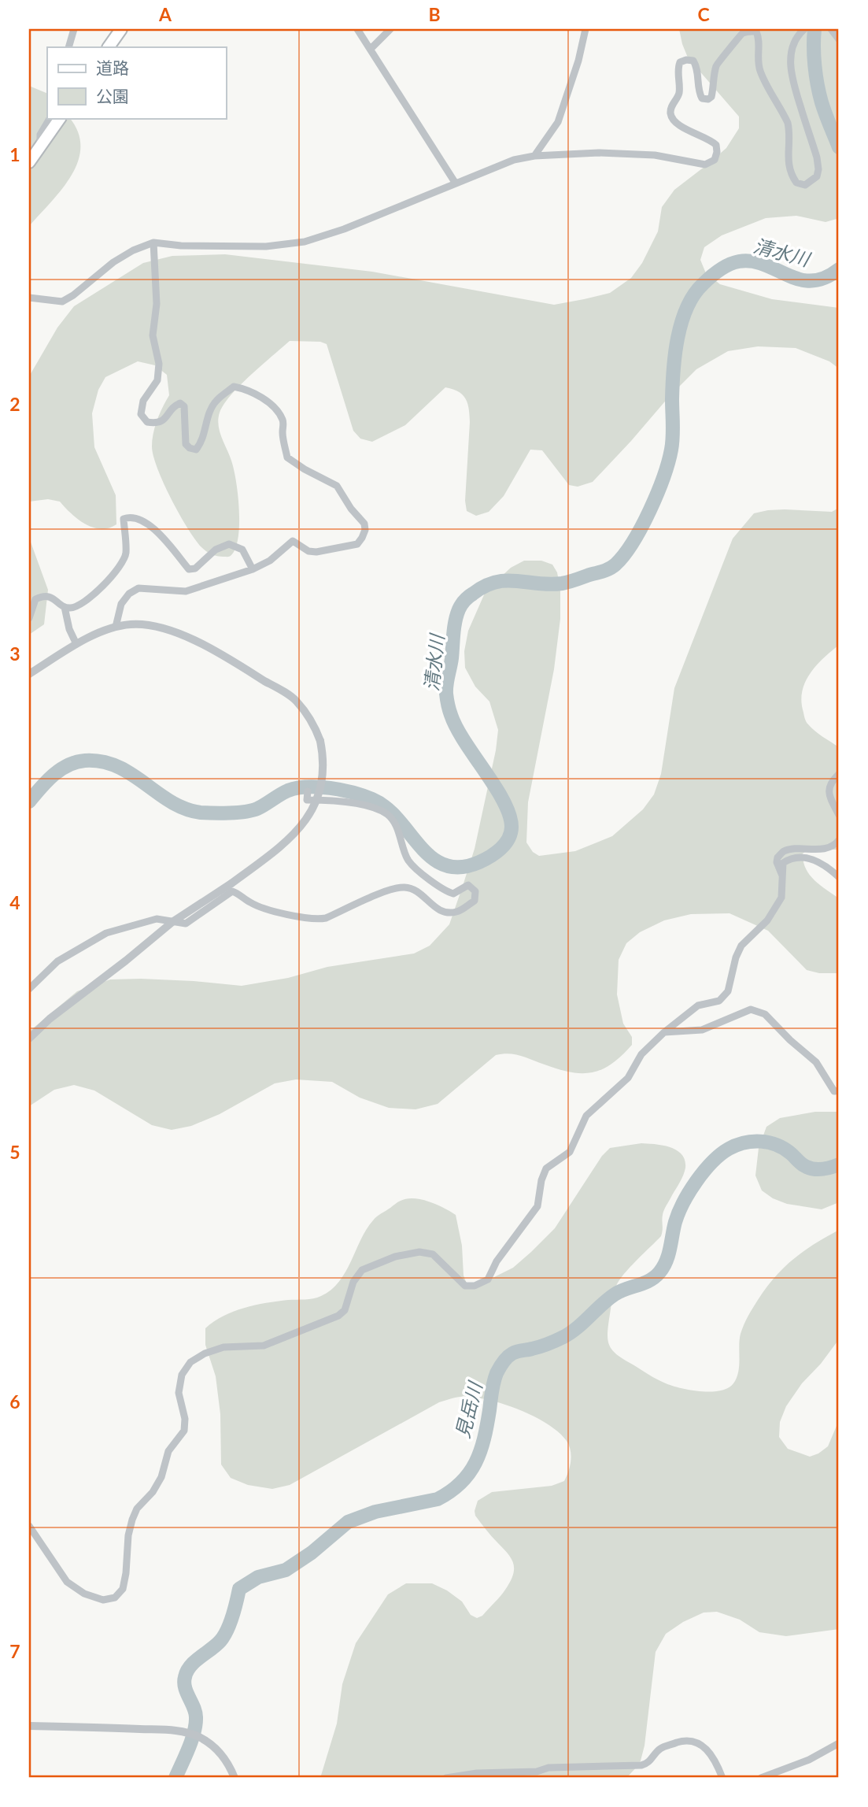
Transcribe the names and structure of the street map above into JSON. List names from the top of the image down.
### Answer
{
  "water": ["清水川", "見岳川"],
  "legend": ["道路", "公園"],
  "grid": {
    "columns": ["A", "B", "C"],
    "rows": [
      "1",
      "2",
      "3",
      "4",
      "5",
      "6",
      "7"
    ]
  }
}
